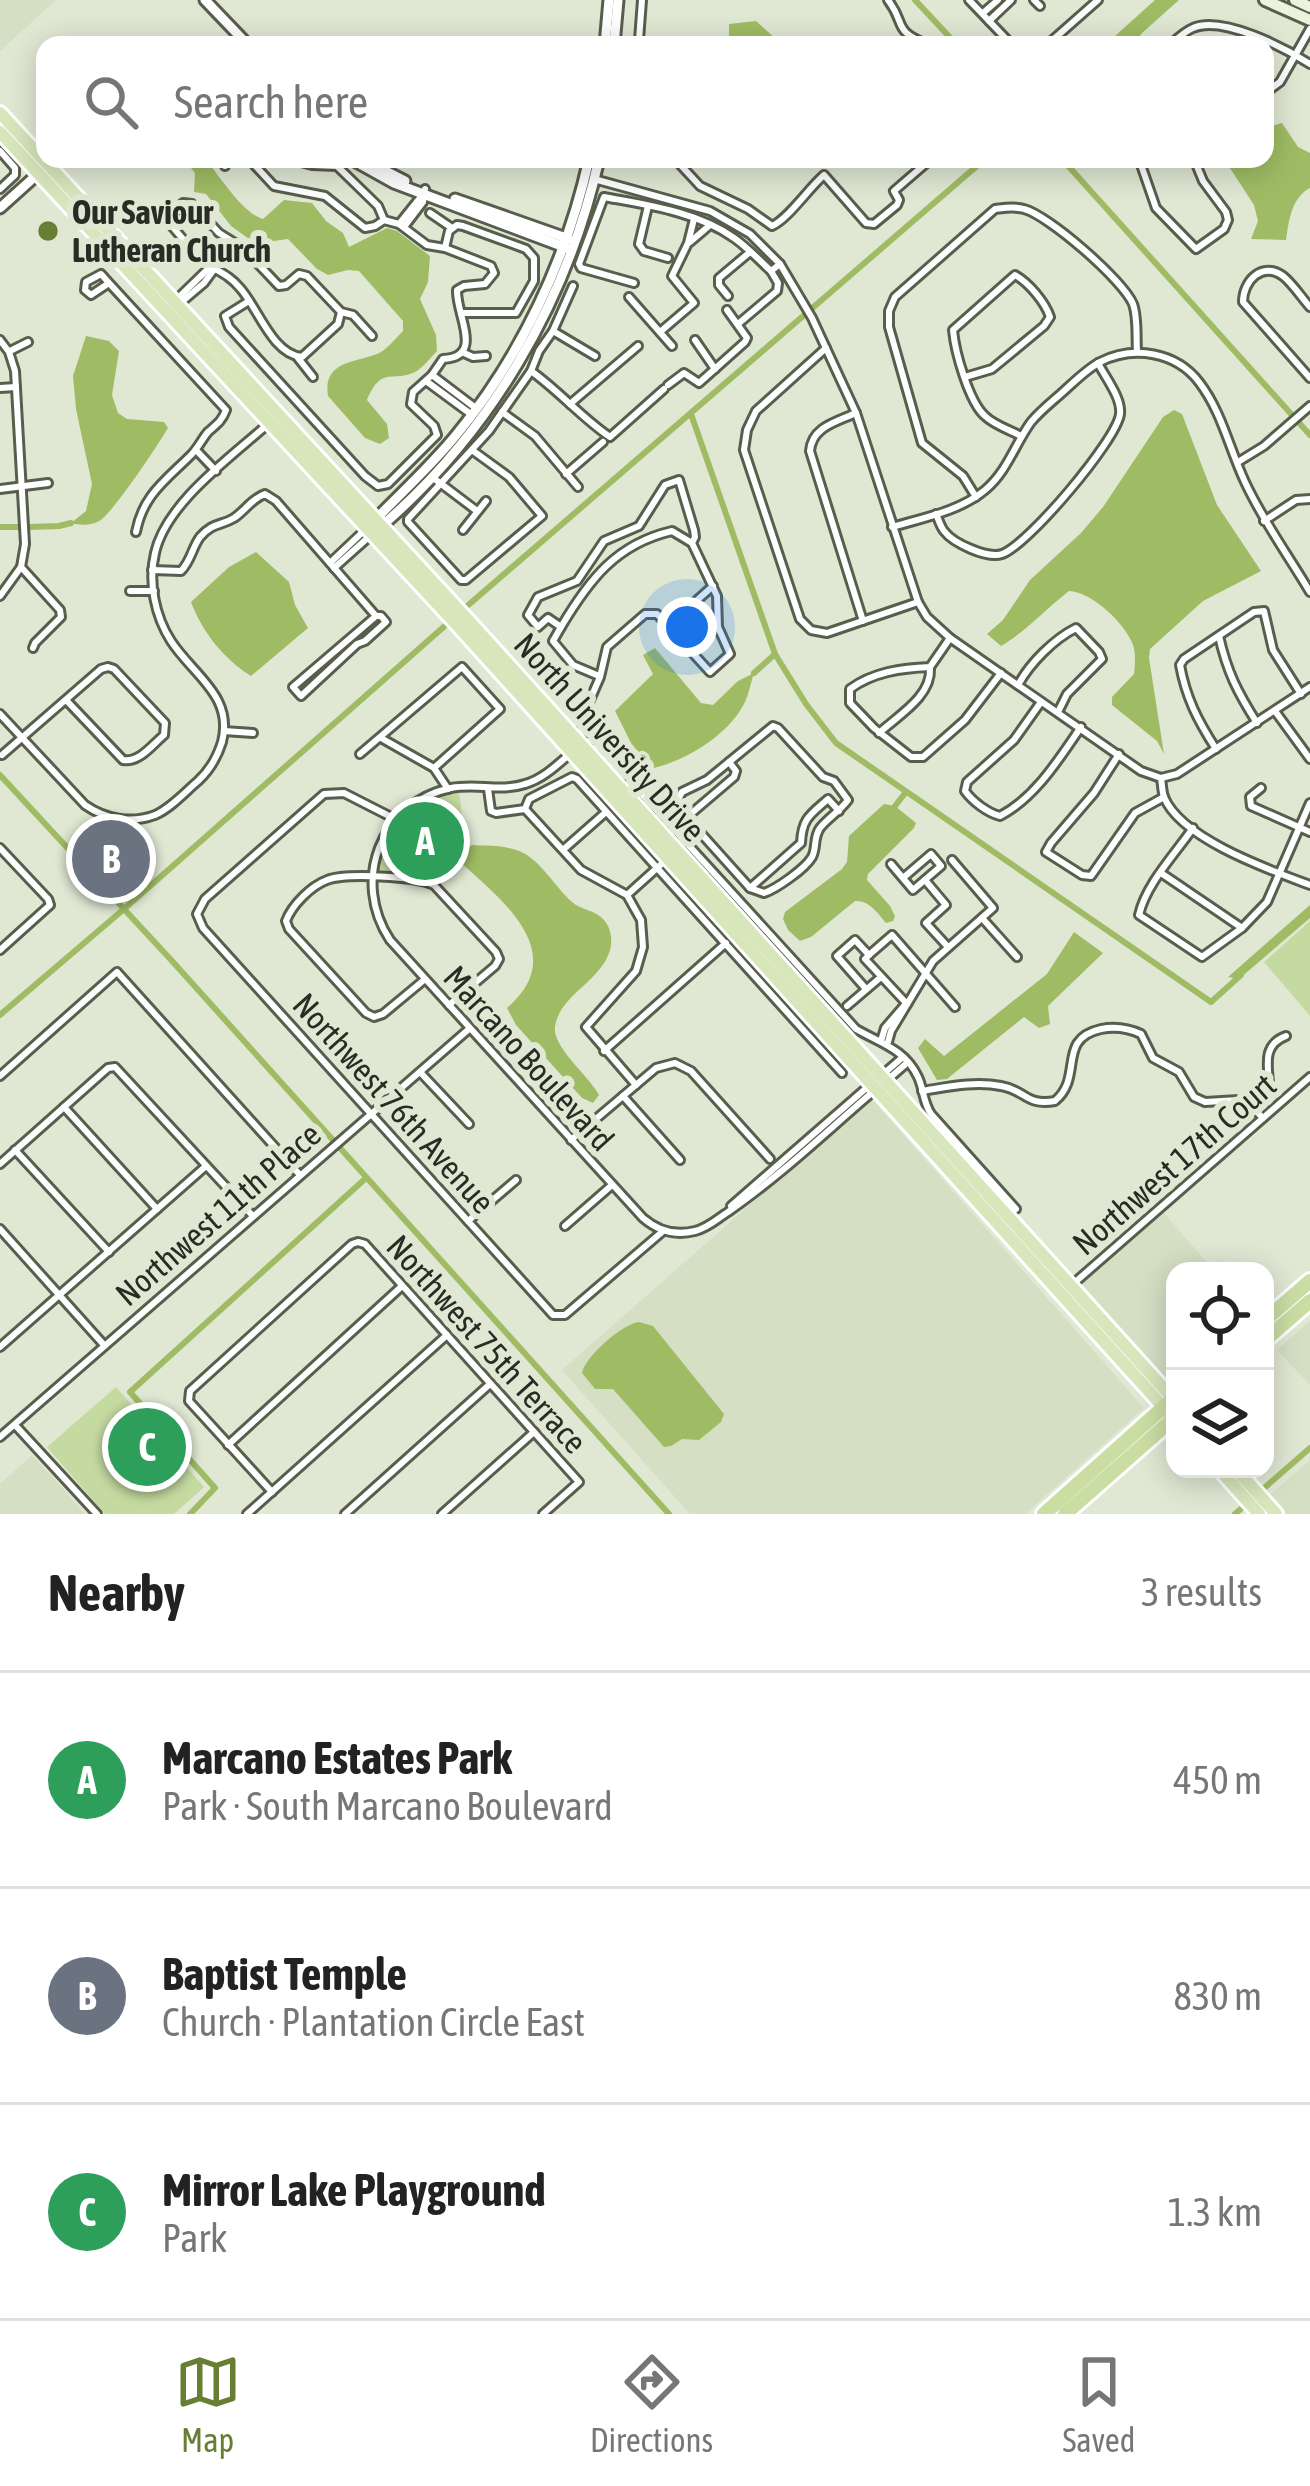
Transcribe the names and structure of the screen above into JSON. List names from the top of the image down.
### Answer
{
  "streets": {
    "main road": ["North University Drive"],
    "street": [
      "Marcano Boulevard",
      "Northwest 76th Avenue",
      "Northwest 17th Court",
      "Northwest 11th Place",
      "Northwest 75th Terrace"
    ]
  },
  "crossings": [
    ["North University Drive", "Northwest 17th Court"],
    ["Marcano Boulevard", "Northwest 76th Avenue"],
    ["Marcano Boulevard", "Northwest 11th Place"],
    ["Northwest 76th Avenue", "Northwest 11th Place"]
  ],
  "places": ["Our Saviour Lutheran Church"],
  "page": {
    "search": "Search here",
    "pins": ["A", "B", "C"],
    "heading": ["Nearby", "3 results"],
    "list": [
      {
        "mark": "A",
        "name": "Marcano Estates Park",
        "note": "Park · South Marcano Boulevard",
        "value": "450 m"
      },
      {
        "mark": "B",
        "name": "Baptist Temple",
        "note": "Church · Plantation Circle East",
        "value": "830 m"
      },
      {
        "mark": "C",
        "name": "Mirror Lake Playground",
        "note": "Park",
        "value": "1.3 km"
      }
    ],
    "nav": ["Map", "Directions", "Saved"]
  }
}
